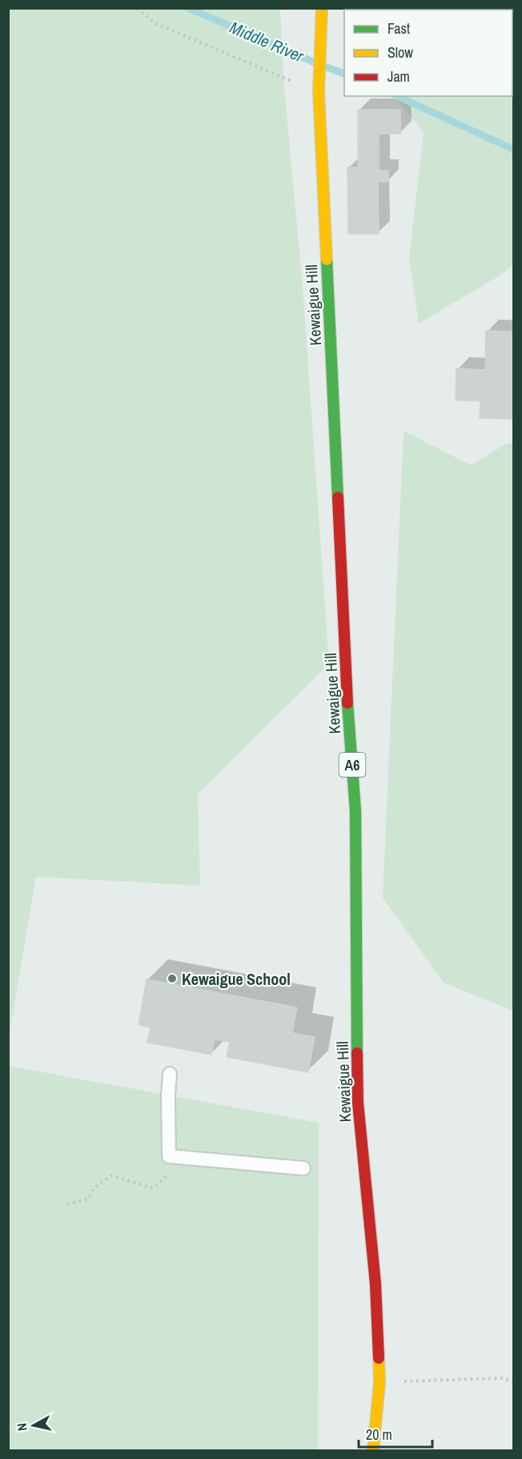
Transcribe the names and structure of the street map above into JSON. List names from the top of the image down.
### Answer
{
  "streets": {
    "highway": ["Kewaigue Hill", "A6"]
  },
  "water": ["Middle River"],
  "places": ["Kewaigue School"],
  "legend": ["Fast", "Slow", "Jam"],
  "scale_bar": "20 m",
  "north": "left"
}
